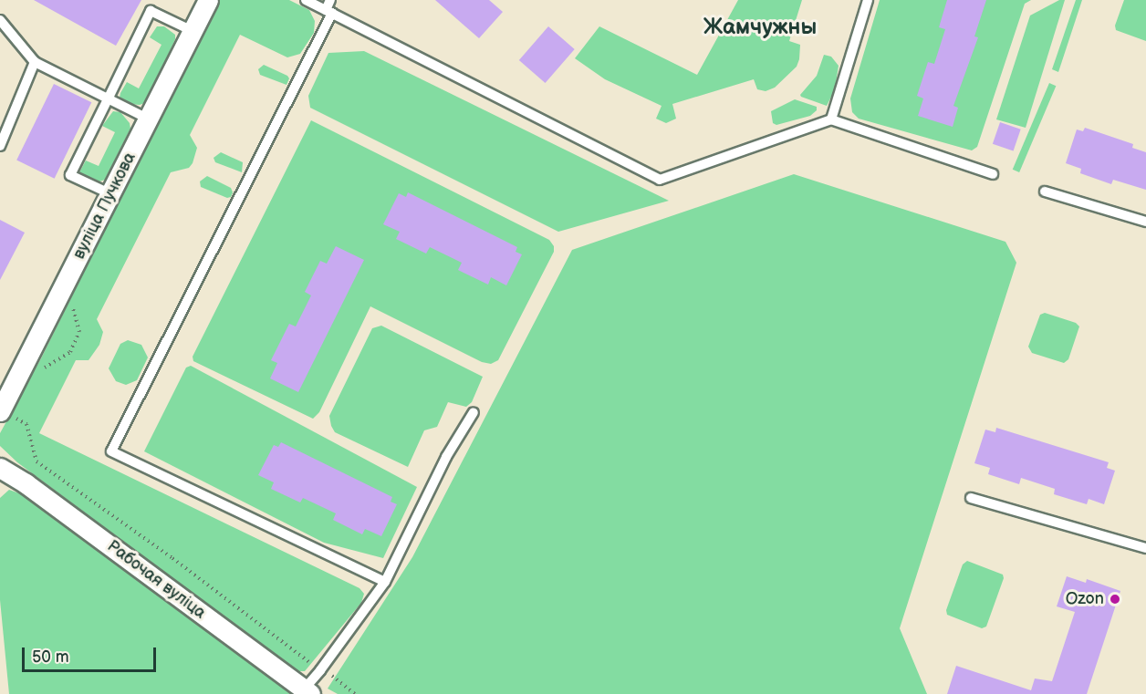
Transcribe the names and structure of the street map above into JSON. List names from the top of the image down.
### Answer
{
  "streets": {
    "street": ["вуліца Пучкова", "Рабочая вуліца"]
  },
  "districts": ["Жамчужны"],
  "places": ["Ozon"],
  "scale_bar": "50 m"
}
